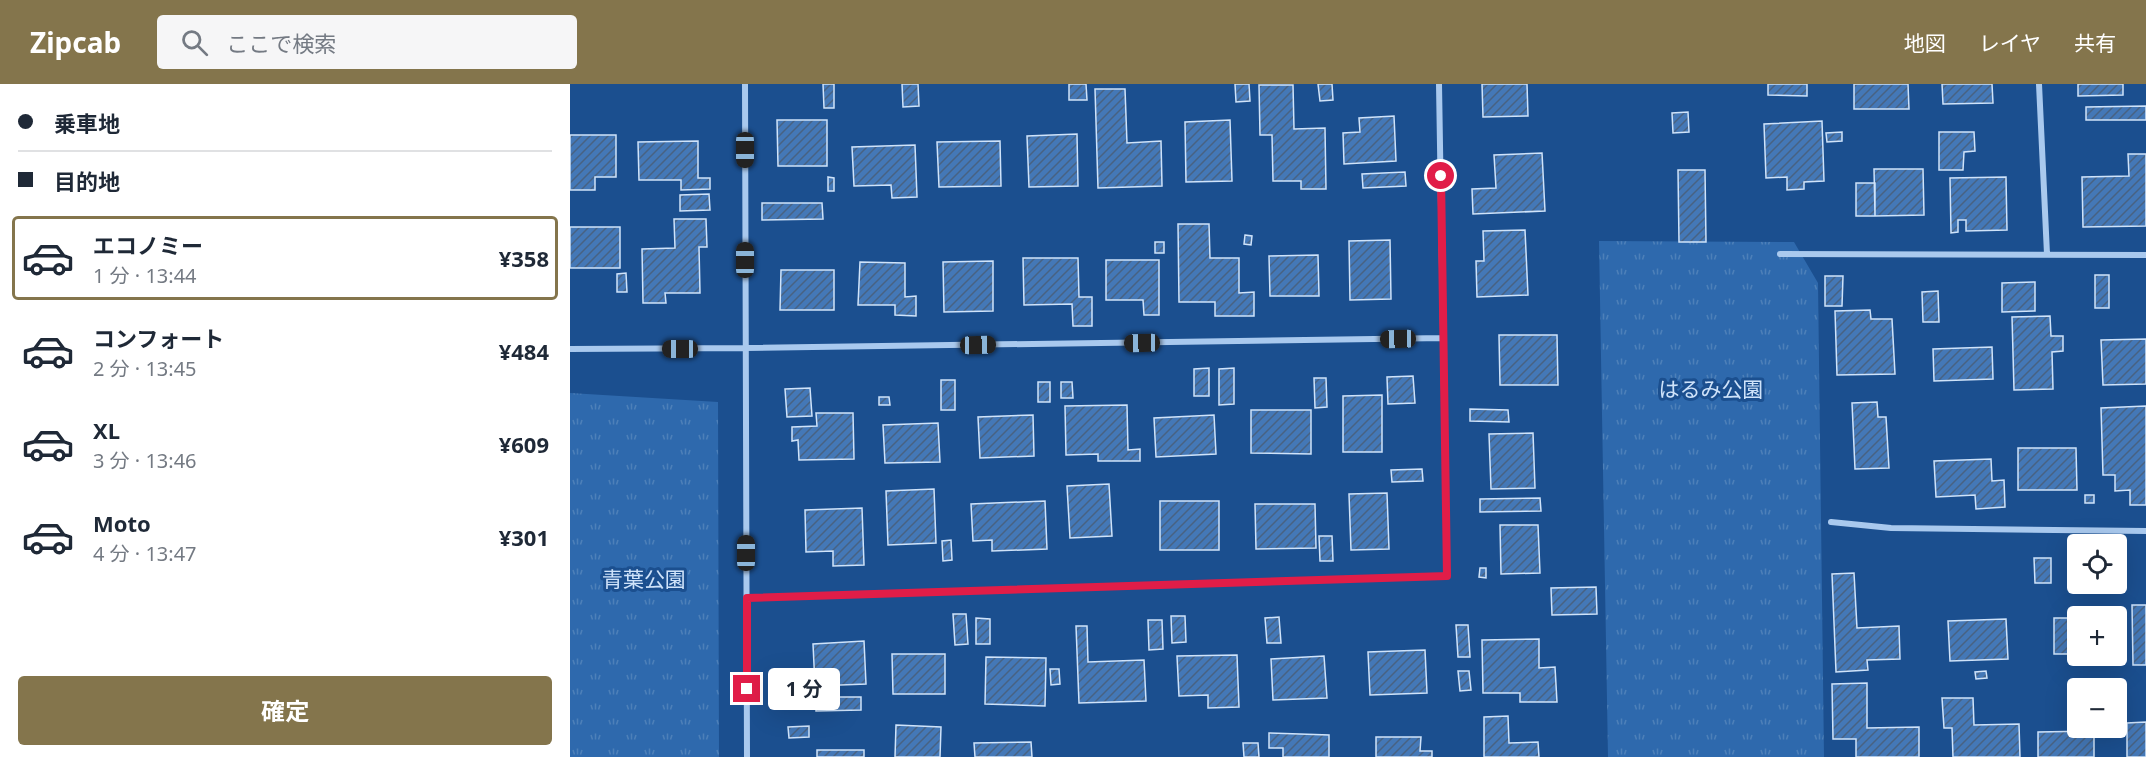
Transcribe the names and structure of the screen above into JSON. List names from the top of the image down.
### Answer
{
  "parks": ["はるみ公園", "青葉公園"],
  "page": {
    "header": "Zipcab",
    "search": "ここで検索",
    "nav": ["地図", "レイヤ", "共有"],
    "banner": ["乗車地", "目的地"],
    "list": [
      {
        "name": "エコノミー",
        "note": "1 分 · 13:44",
        "value": "¥358"
      },
      {
        "name": "コンフォート",
        "note": "2 分 · 13:45",
        "value": "¥484"
      },
      {
        "name": "XL",
        "note": "3 分 · 13:46",
        "value": "¥609"
      },
      {
        "name": "Moto",
        "note": "4 分 · 13:47",
        "value": "¥301"
      }
    ],
    "map_buttons": ["+", "−"],
    "buttons": "確定",
    "bubble": "1 分"
  }
}
